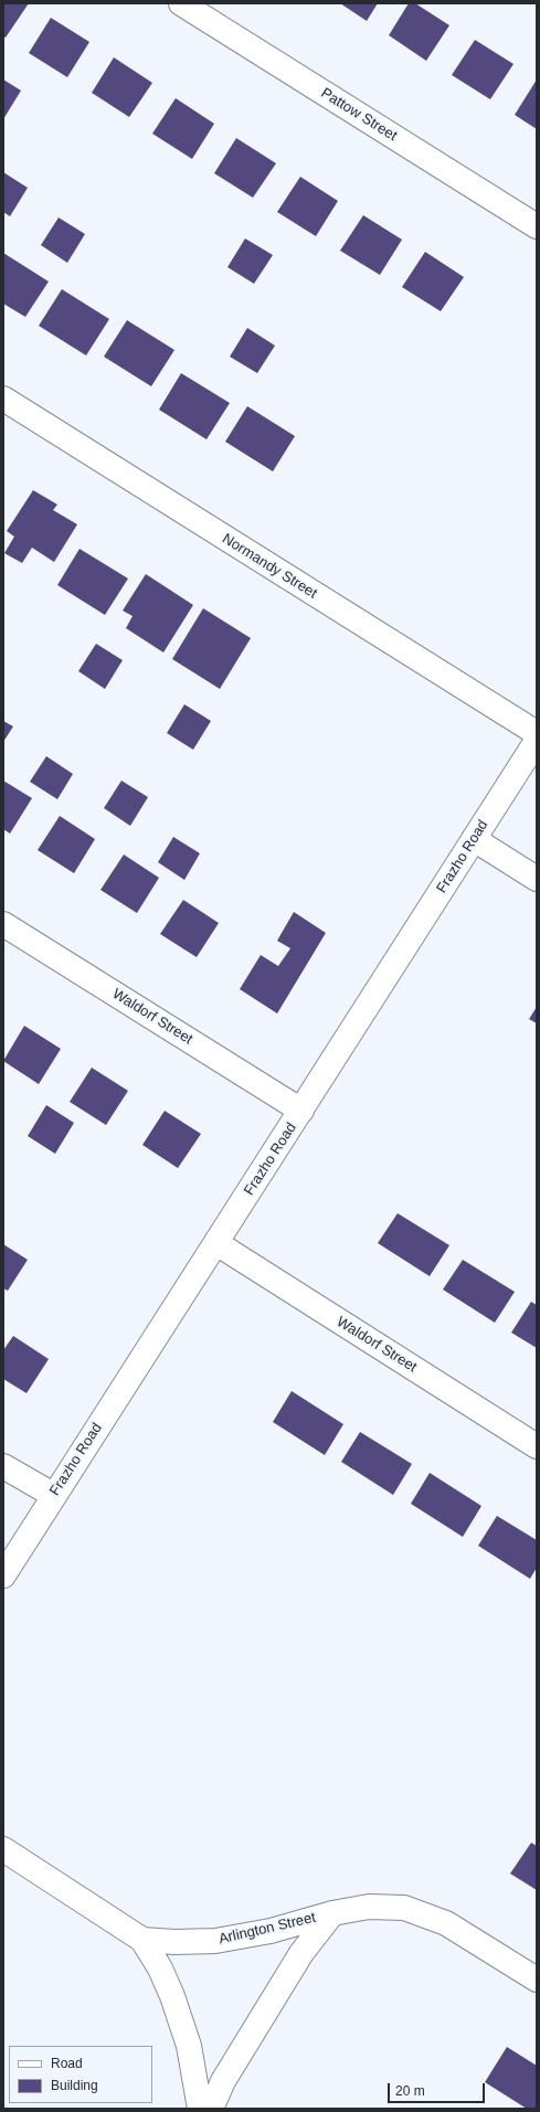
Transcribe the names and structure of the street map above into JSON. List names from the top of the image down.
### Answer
{
  "streets": {
    "street": [
      "Pattow Street",
      "Normandy Street",
      "Frazho Road",
      "Waldorf Street",
      "Arlington Street"
    ]
  },
  "crossings": [
    ["Frazho Road", "Waldorf Street"]
  ],
  "legend": ["Road", "Building"],
  "scale_bar": "20 m"
}
